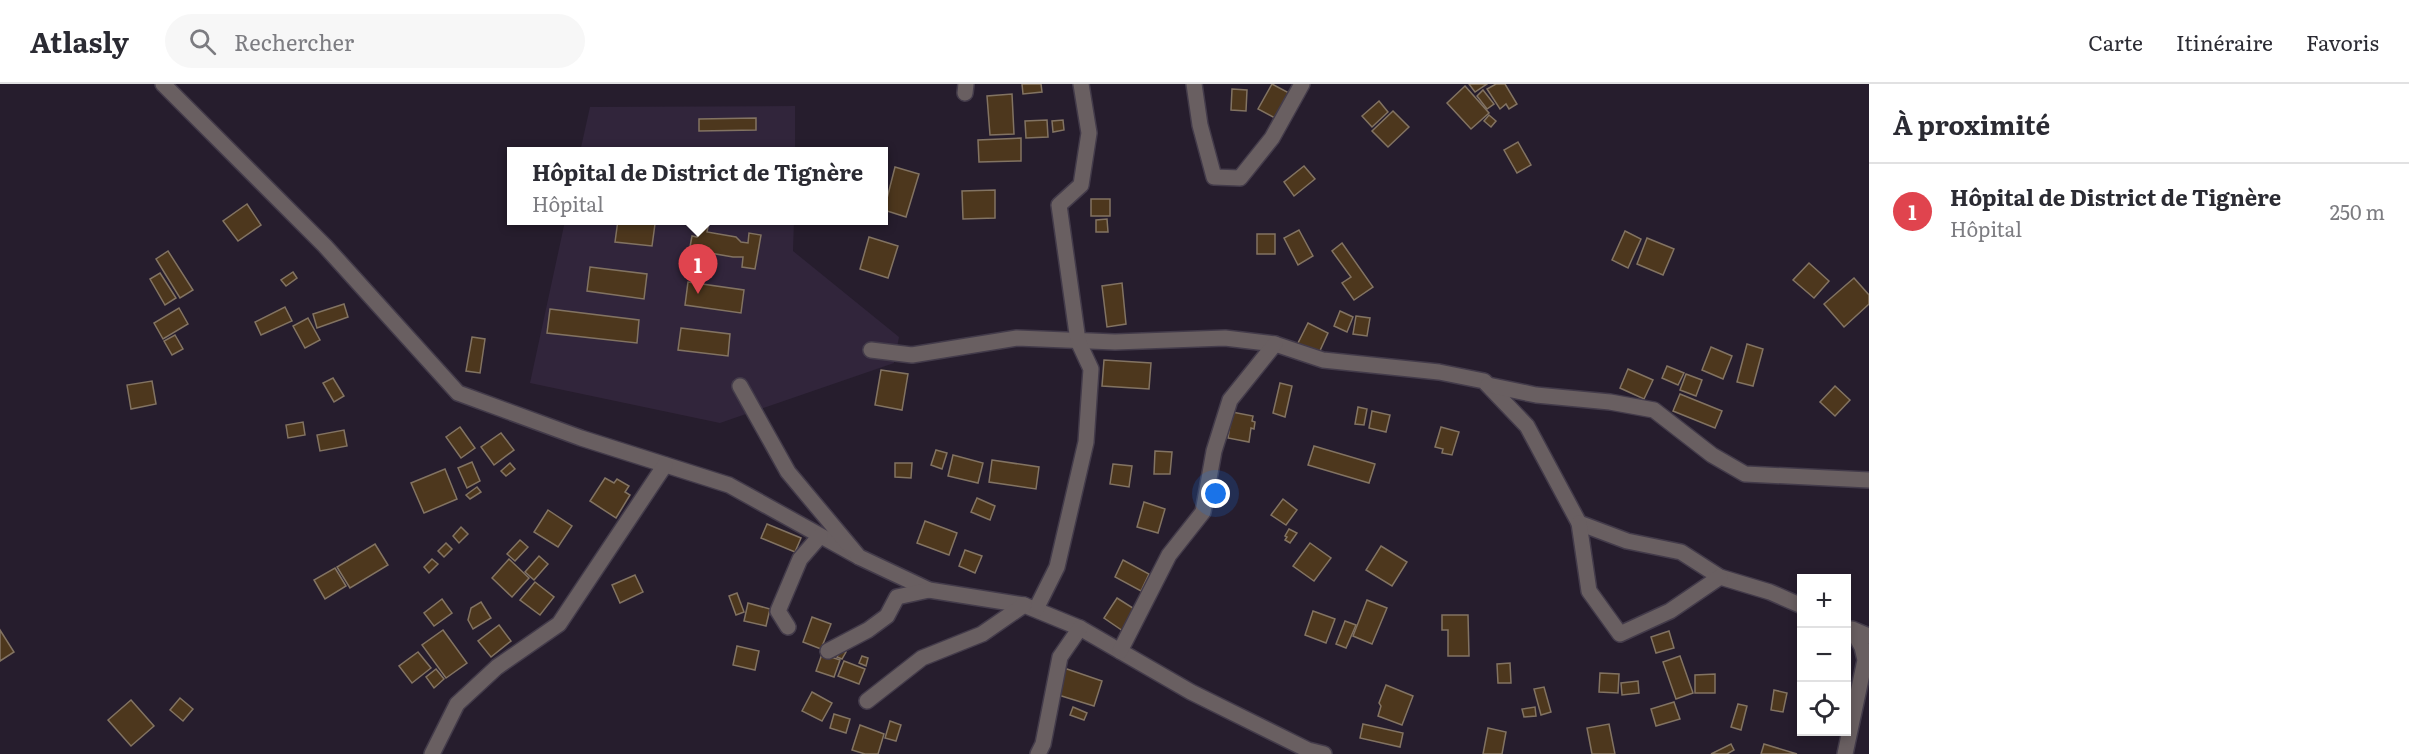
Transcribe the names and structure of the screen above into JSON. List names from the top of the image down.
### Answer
{
  "page": {
    "header": "Atlasly",
    "search": "Rechercher",
    "nav": ["Carte", "Itinéraire", "Favoris"],
    "heading": "À proximité",
    "popup": ["Hôpital de District de Tignère", "Hôpital"],
    "list": [
      {
        "mark": "1",
        "name": "Hôpital de District de Tignère",
        "note": "Hôpital",
        "value": "250 m"
      }
    ],
    "pins": "1",
    "map_buttons": ["+", "−"]
  }
}
